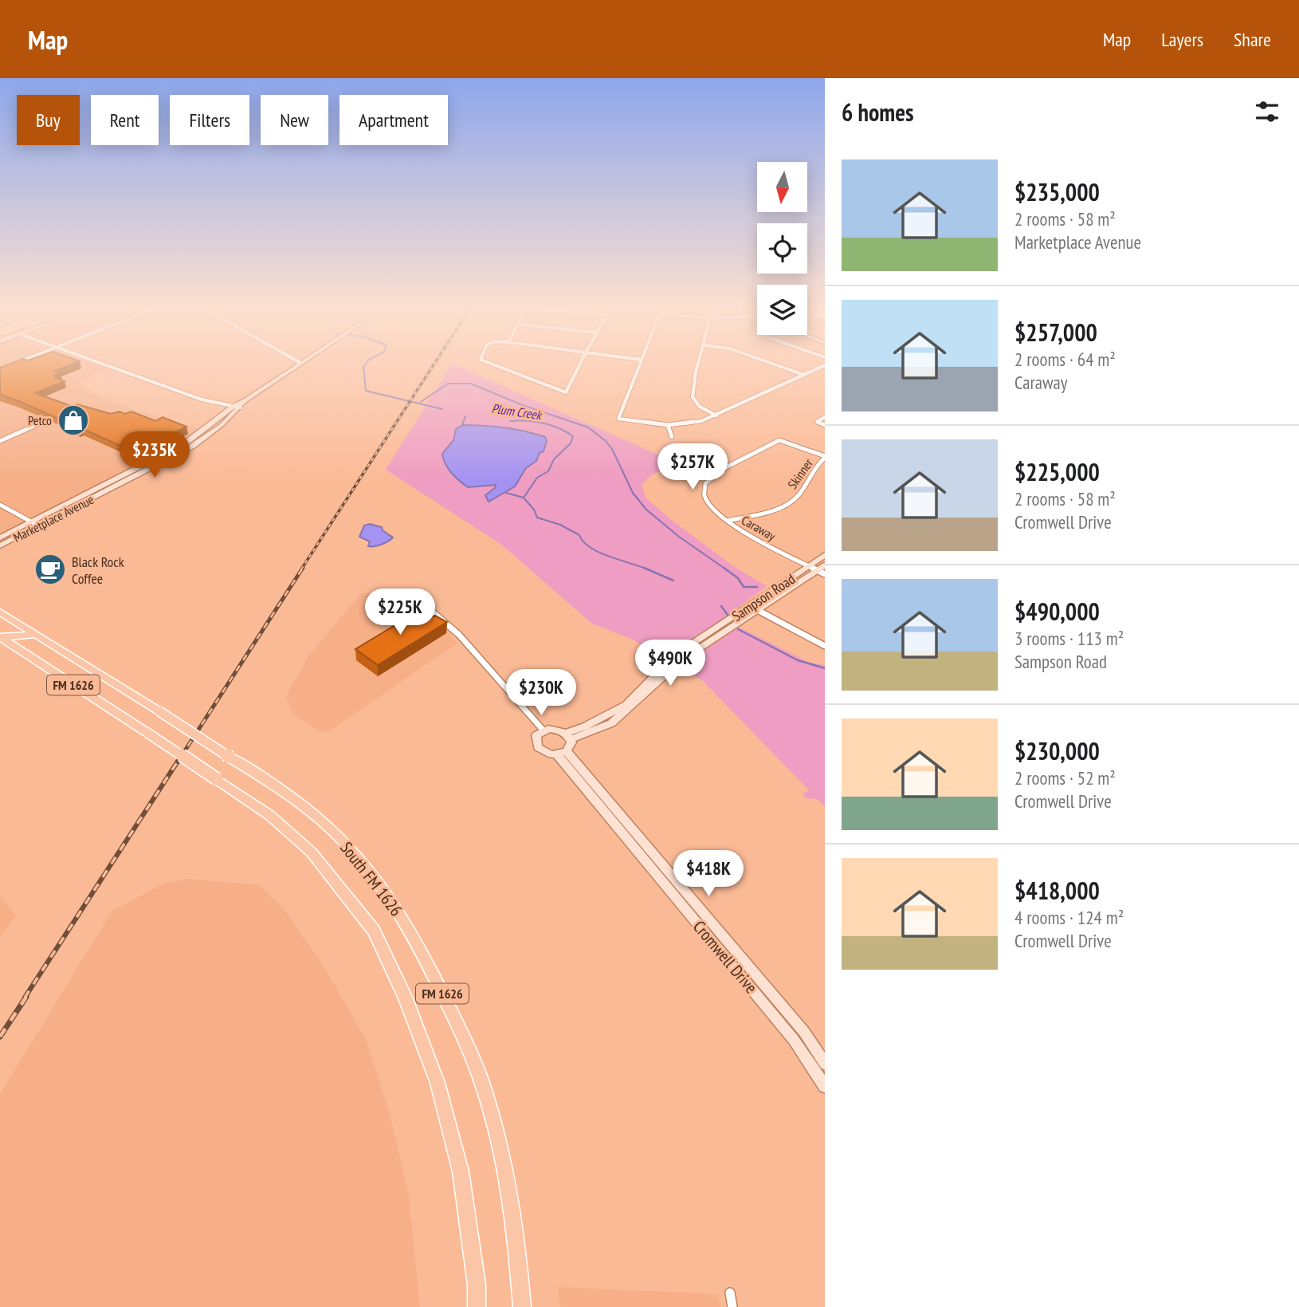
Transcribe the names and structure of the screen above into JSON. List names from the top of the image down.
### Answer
{
  "streets": {
    "main road": ["FM 1626", "South FM 1626"],
    "street": [
      "Skinner",
      "Marketplace Avenue",
      "Caraway",
      "Sampson Road",
      "Cromwell Drive"
    ]
  },
  "crossings": [
    ["Skinner", "Caraway"],
    ["Caraway", "Sampson Road"],
    ["Sampson Road", "Cromwell Drive"]
  ],
  "water": ["Plum Creek"],
  "places": {
    "shop": ["Petco"],
    "cafe": ["Black Rock Coffee"]
  },
  "north": "bottom",
  "page": {
    "header": "Map",
    "nav": ["Map", "Layers", "Share"],
    "heading": "6 homes",
    "chip": [
      "Buy",
      "Rent",
      "Filters",
      "New",
      "Apartment"
    ],
    "list": [
      {
        "name": "$235,000",
        "note": "2 rooms · 58 m² · Marketplace Avenue"
      },
      {
        "name": "$257,000",
        "note": "2 rooms · 64 m² · Caraway"
      },
      {
        "name": "$225,000",
        "note": "2 rooms · 58 m² · Cromwell Drive"
      },
      {
        "name": "$490,000",
        "note": "3 rooms · 113 m² · Sampson Road"
      },
      {
        "name": "$230,000",
        "note": "2 rooms · 52 m² · Cromwell Drive"
      },
      {
        "name": "$418,000",
        "note": "4 rooms · 124 m² · Cromwell Drive"
      }
    ],
    "price": [
      "$235K",
      "$257K",
      "$225K",
      "$490K",
      "$230K",
      "$418K"
    ]
  }
}
